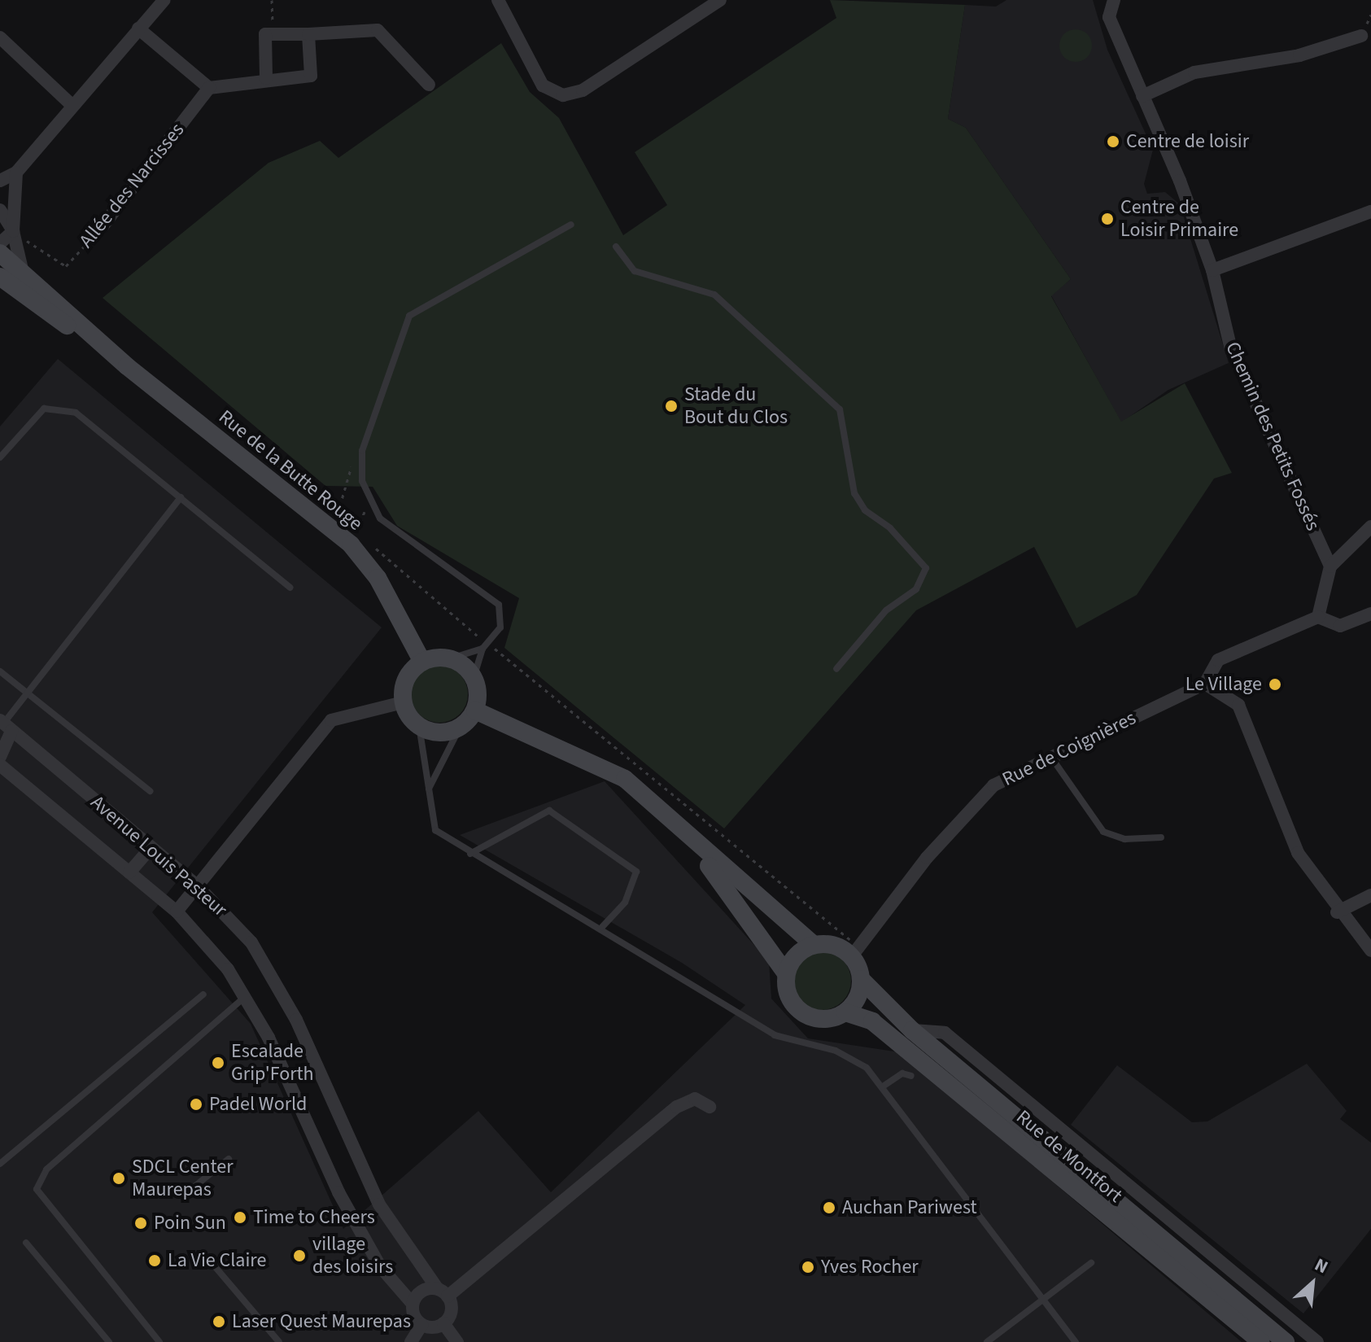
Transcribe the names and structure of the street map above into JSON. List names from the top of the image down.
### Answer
{
  "streets": {
    "street": [
      "Allée des Narcisses",
      "Chemin des Petits Fossés",
      "Rue de la Butte Rouge",
      "Rue de Coignières",
      "Avenue Louis Pasteur",
      "Rue de Montfort"
    ]
  },
  "crossings": [
    ["Rue de Coignières", "Rue de Montfort"]
  ],
  "places": [
    "Centre de loisir",
    "Centre de Loisir Primaire",
    "Stade du Bout du Clos",
    "Le Village",
    "Escalade Grip'Forth",
    "Padel World",
    "SDCL Center Maurepas",
    "Auchan Pariwest",
    "Time to Cheers",
    "Poin Sun",
    "village des loisirs",
    "La Vie Claire",
    "Yves Rocher",
    "Laser Quest Maurepas"
  ],
  "north": "top right"
}
